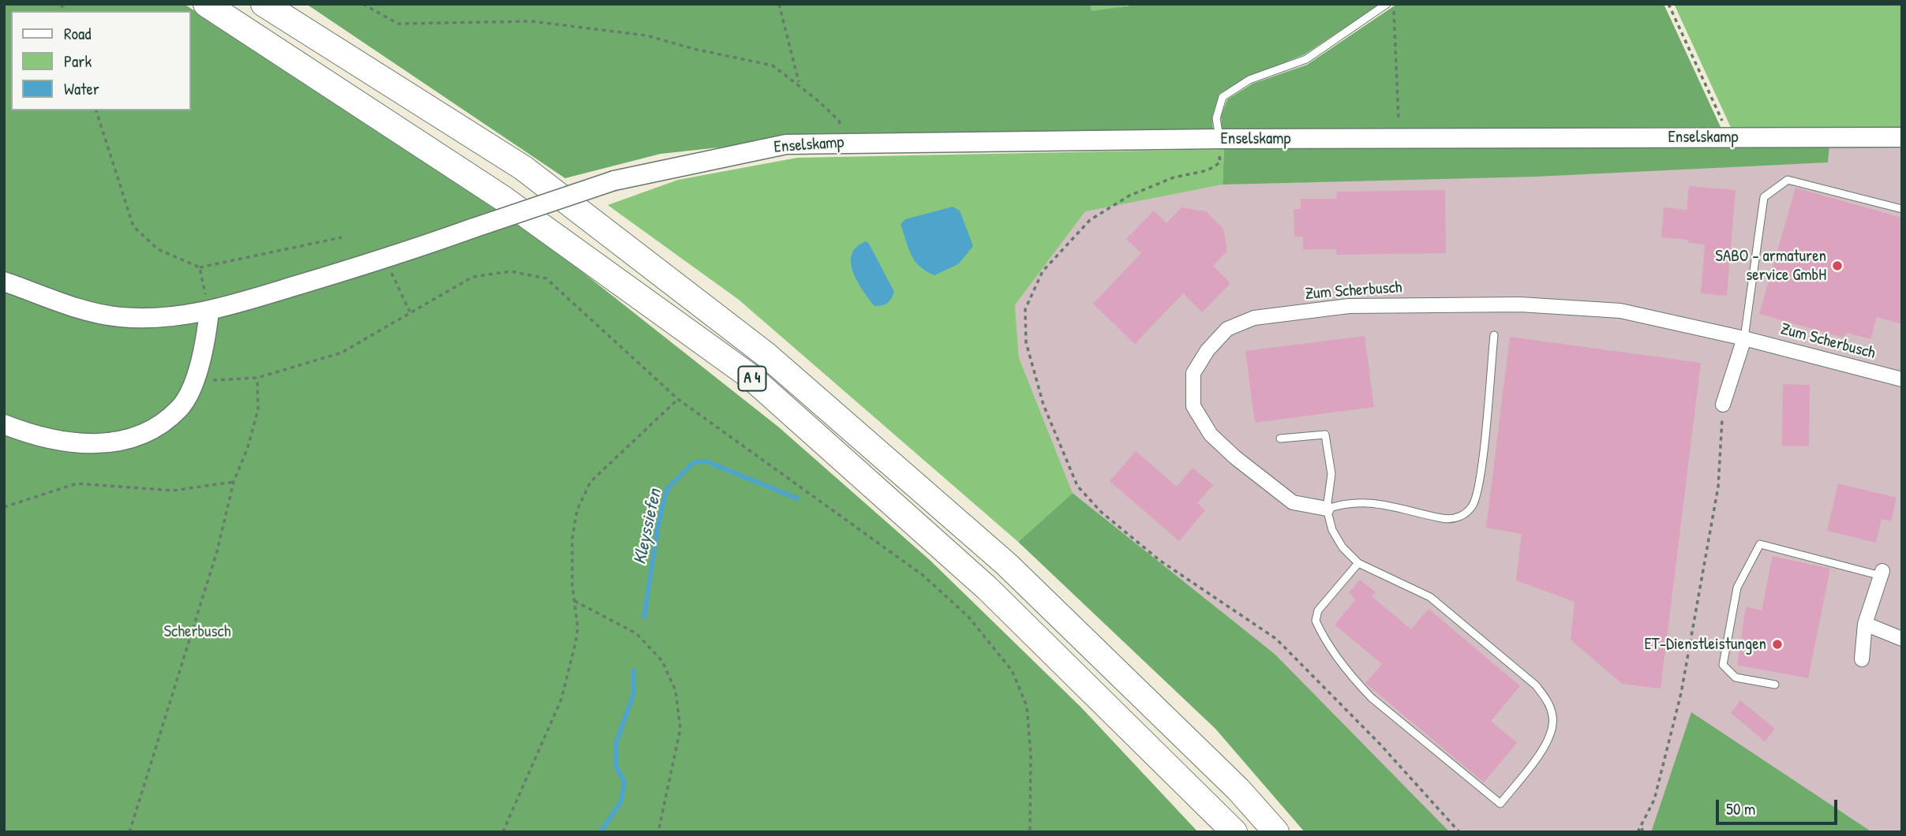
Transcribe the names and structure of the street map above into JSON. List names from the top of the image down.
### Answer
{
  "streets": {
    "highway": ["A 4"],
    "main road": ["Enselskamp"],
    "street": ["Zum Scherbusch"]
  },
  "water": ["Kleyssiefen"],
  "parks": ["Scherbusch"],
  "places": ["SABO - armaturen service GmbH", "ET-Dienstleistungen"],
  "legend": ["Road", "Park", "Water"],
  "scale_bar": "50 m"
}
